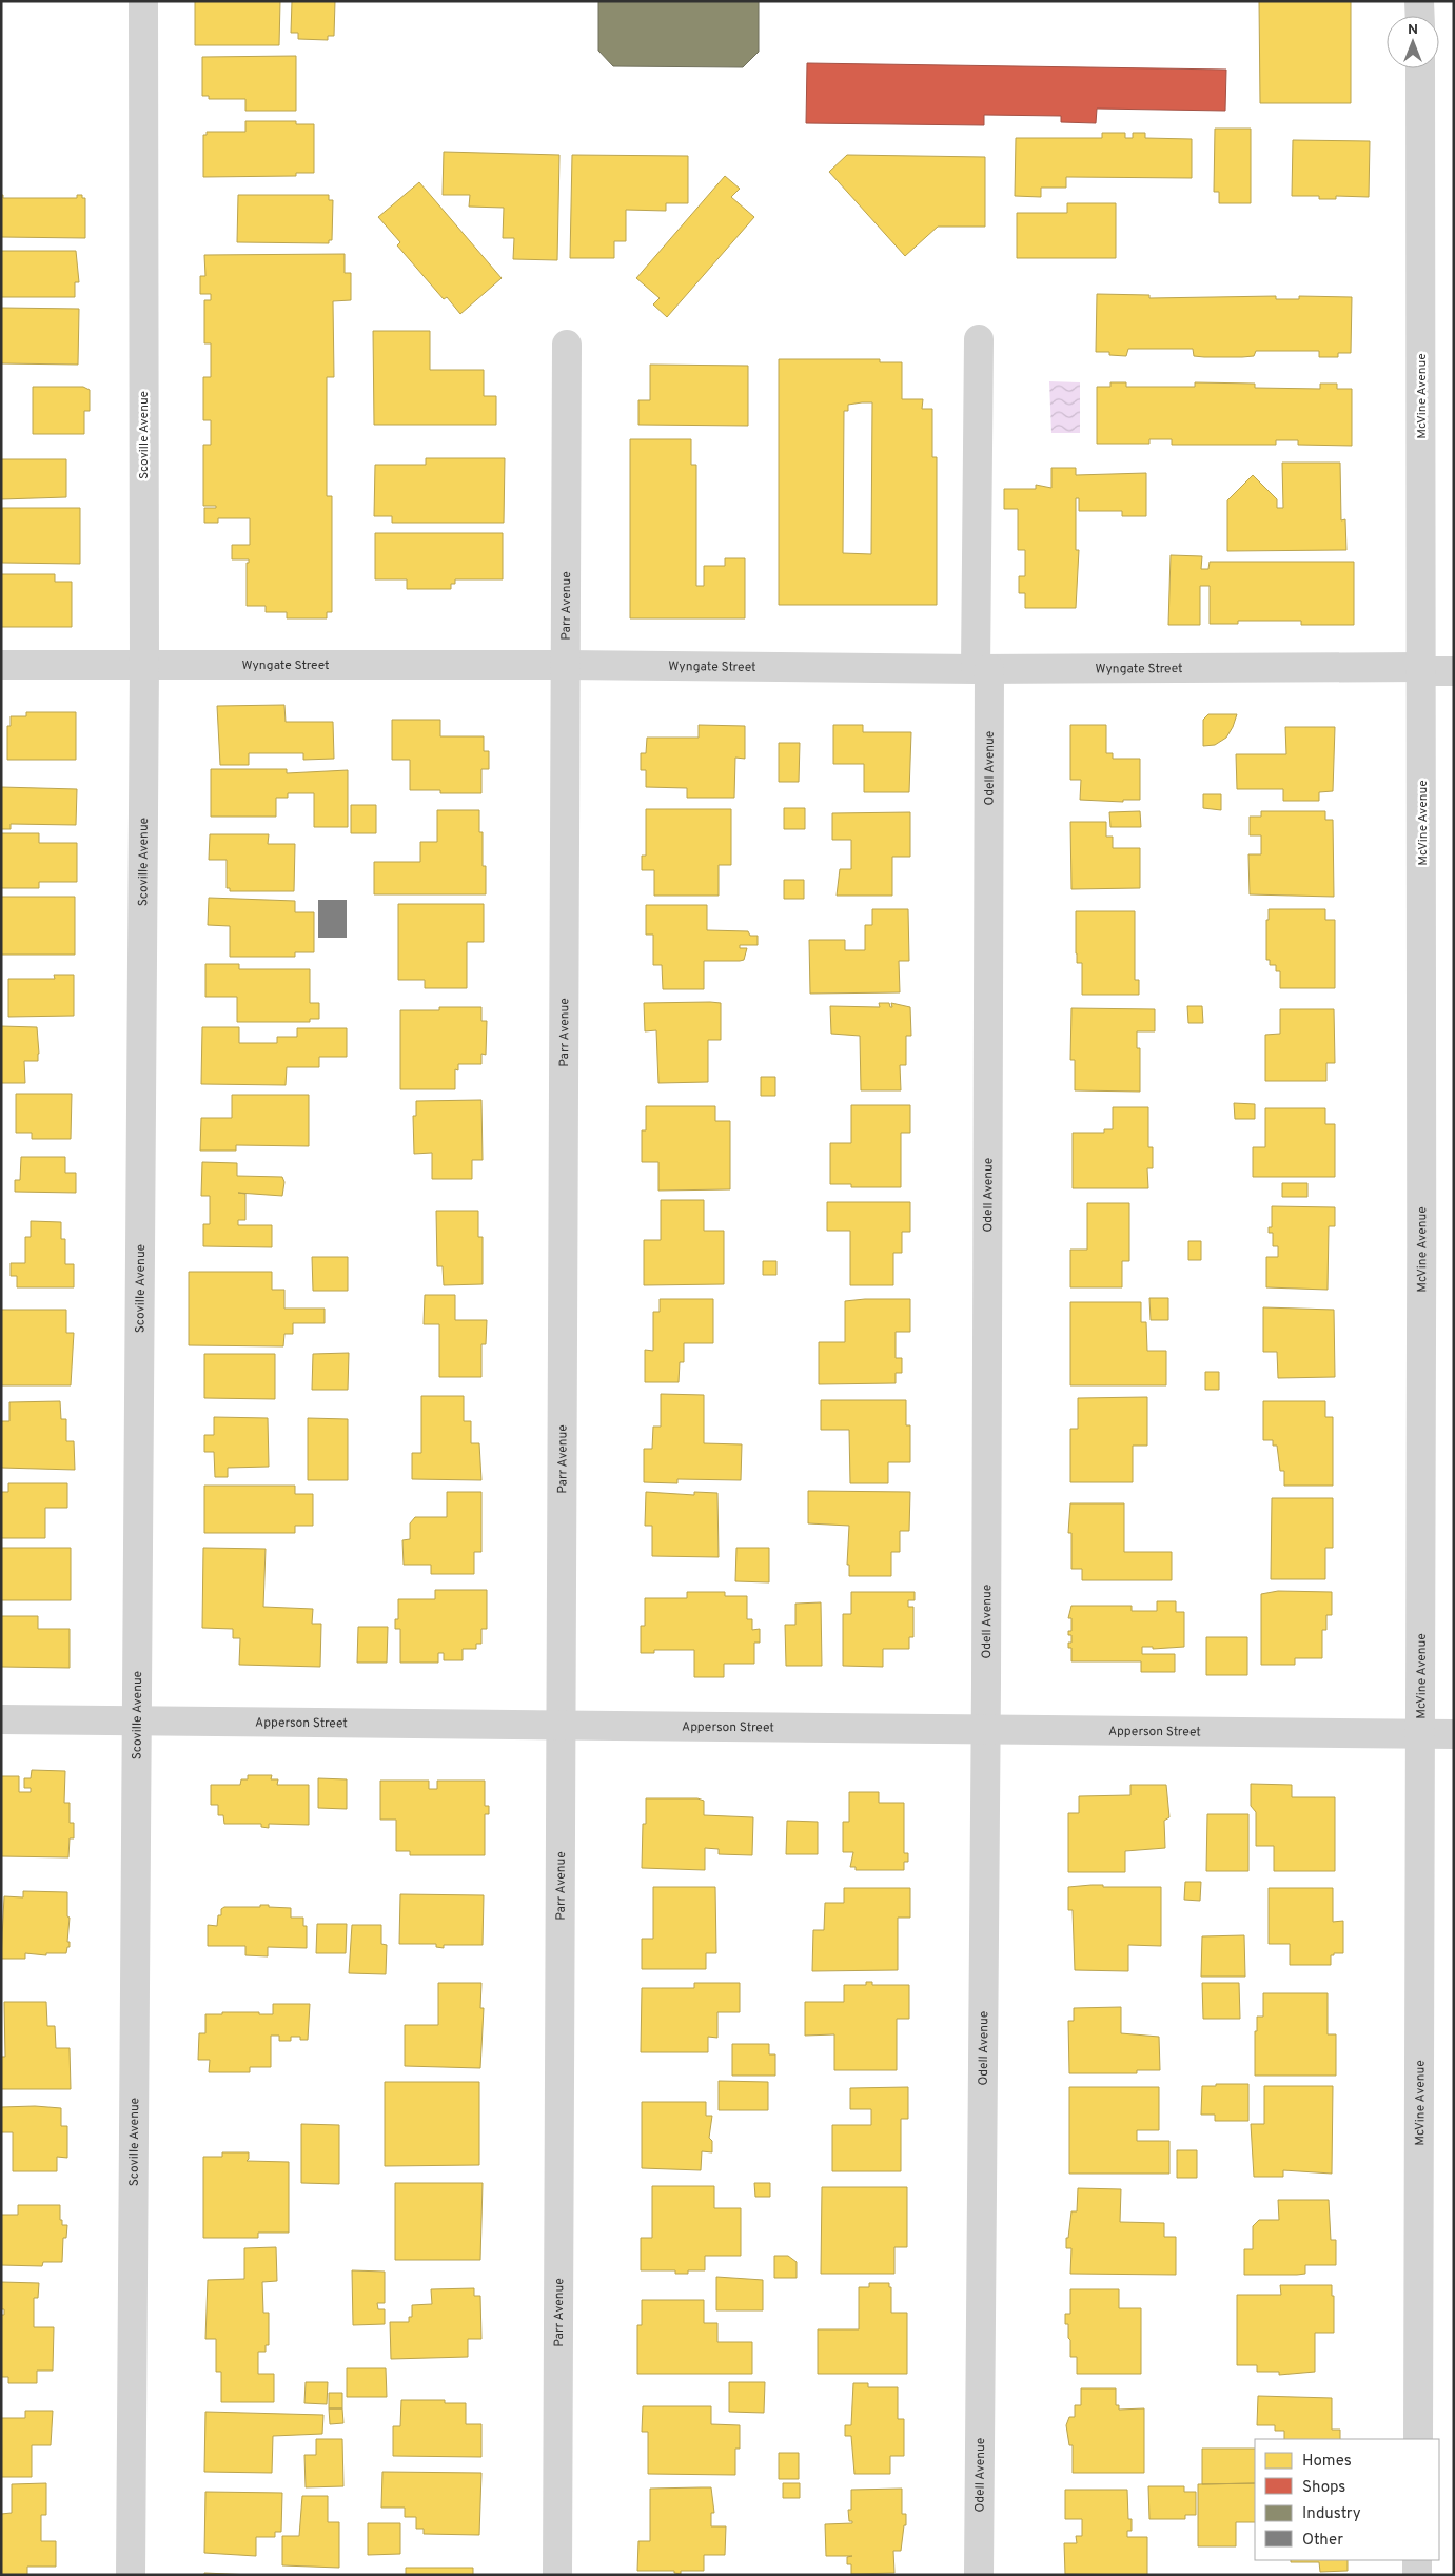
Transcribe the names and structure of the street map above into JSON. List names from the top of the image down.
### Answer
{
  "streets": {
    "street": [
      "McVine Avenue",
      "Scoville Avenue",
      "Parr Avenue",
      "Wyngate Street",
      "Odell Avenue",
      "Apperson Street"
    ]
  },
  "crossings": [
    ["McVine Avenue", "Wyngate Street"],
    ["McVine Avenue", "Apperson Street"],
    ["Scoville Avenue", "Wyngate Street"],
    ["Scoville Avenue", "Apperson Street"],
    ["Parr Avenue", "Wyngate Street"],
    ["Parr Avenue", "Apperson Street"],
    ["Wyngate Street", "Odell Avenue"],
    ["Odell Avenue", "Apperson Street"]
  ],
  "legend": [
    "Homes",
    "Shops",
    "Industry",
    "Other"
  ],
  "north": "top"
}
